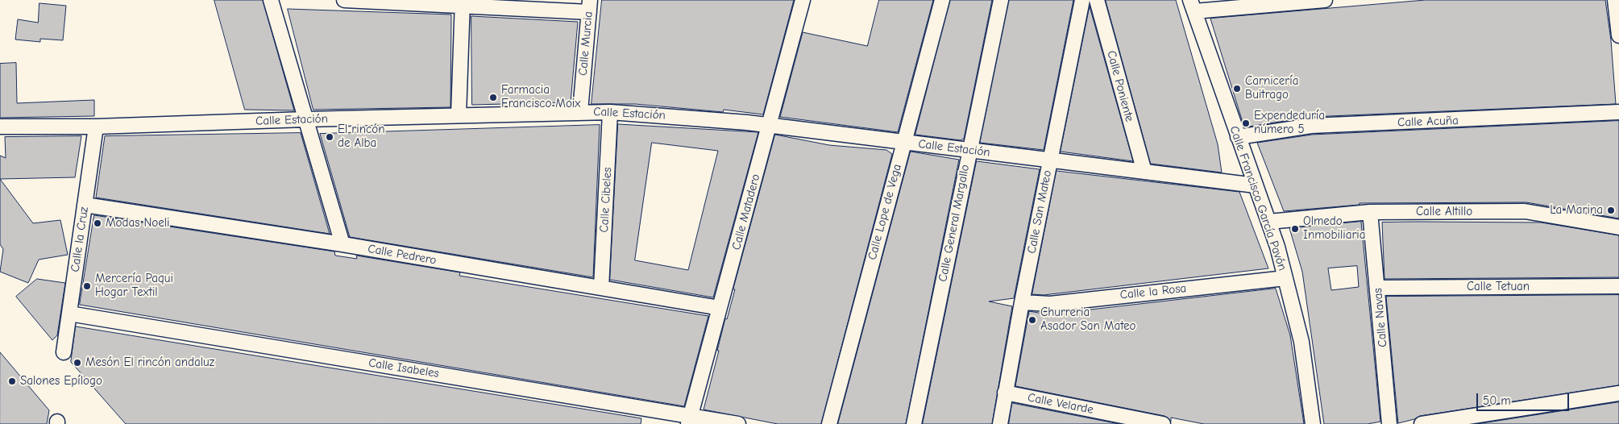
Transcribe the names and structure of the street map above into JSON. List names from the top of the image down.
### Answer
{
  "streets": {
    "street": [
      "Calle Murcia",
      "Calle Poniente",
      "Calle Estación",
      "Calle Acuña",
      "Calle Francisco García Pavón",
      "Calle Cibeles",
      "Calle Matadero",
      "Calle Lope de Vega",
      "Calle San Mateo",
      "Calle Altillo",
      "Calle General Margallo",
      "Calle la Cruz",
      "Calle Pedrero",
      "Calle Tetuan",
      "Calle la Rosa",
      "Calle Navas",
      "Calle Isabeles",
      "Calle Velarde"
    ]
  },
  "crossings": [
    ["Calle Murcia", "Calle Estación"],
    ["Calle Poniente", "Calle Estación"],
    ["Calle Estación", "Calle Francisco García Pavón"],
    ["Calle Estación", "Calle Cibeles"],
    ["Calle Estación", "Calle Matadero"],
    ["Calle Estación", "Calle Lope de Vega"],
    ["Calle Estación", "Calle San Mateo"],
    ["Calle Estación", "Calle General Margallo"],
    ["Calle Estación", "Calle la Cruz"],
    ["Calle Acuña", "Calle Francisco García Pavón"],
    ["Calle Francisco García Pavón", "Calle Altillo"],
    ["Calle Francisco García Pavón", "Calle la Rosa"],
    ["Calle Cibeles", "Calle Pedrero"],
    ["Calle Matadero", "Calle Pedrero"],
    ["Calle Matadero", "Calle Isabeles"],
    ["Calle San Mateo", "Calle la Rosa"],
    ["Calle San Mateo", "Calle Velarde"],
    ["Calle Altillo", "Calle Navas"],
    ["Calle la Cruz", "Calle Pedrero"],
    ["Calle la Cruz", "Calle Isabeles"],
    ["Calle Tetuan", "Calle Navas"]
  ],
  "places": [
    "Carnicería Buitrago",
    "Farmacia Francisco Moix",
    "Expendeduría número 5",
    "El rincón de Alba",
    "La Marina",
    "Modas Noeli",
    "Olmedo Inmobiliaria",
    "Mercería Paqui Hogar Textil",
    "Churreria Asador San Mateo",
    "Mesón El rincón andaluz",
    "Salones Epílogo"
  ],
  "scale_bar": "50 m"
}
